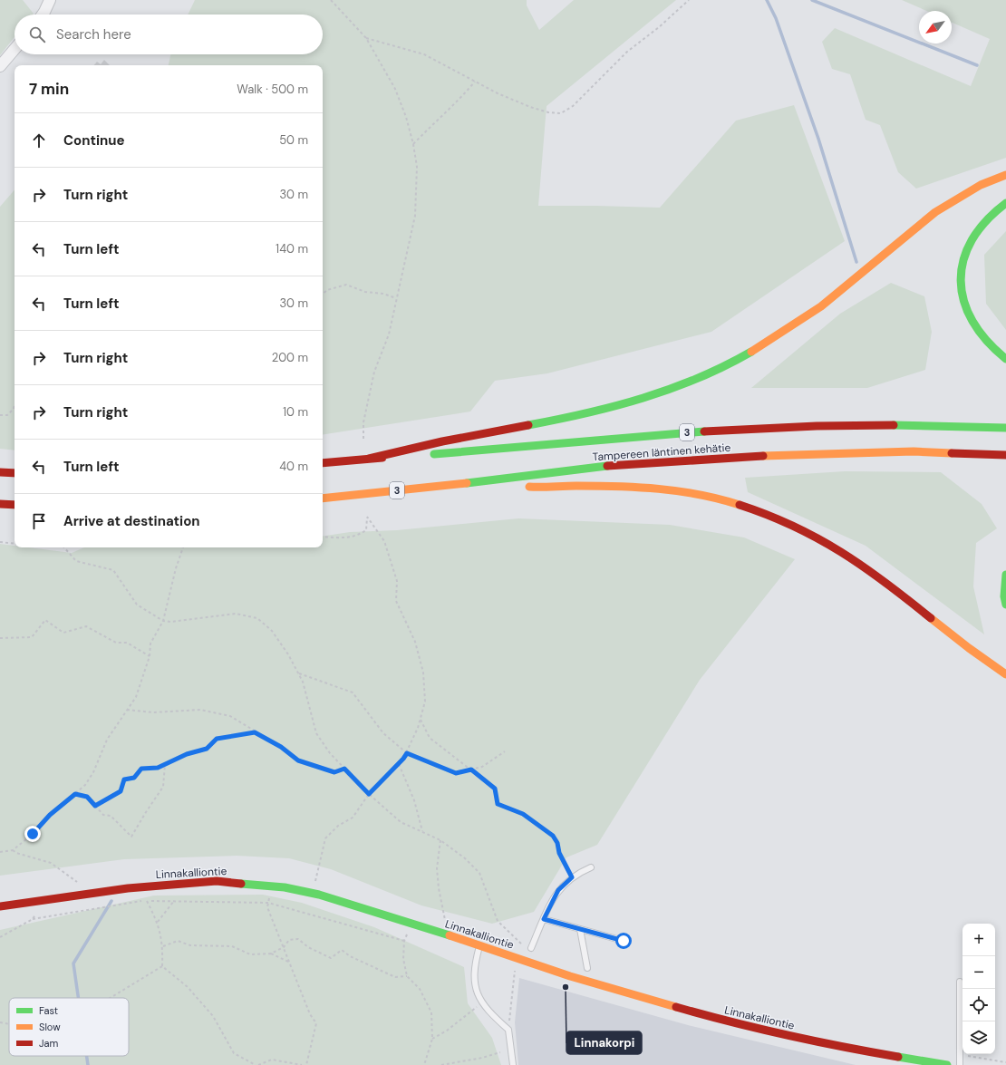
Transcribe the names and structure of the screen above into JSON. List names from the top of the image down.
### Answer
{
  "streets": {
    "main road": ["3", "Tampereen läntinen kehätie", "Linnakalliontie"]
  },
  "places": ["Linnakorpi"],
  "legend": ["Fast", "Slow", "Jam"],
  "north": "bottom left",
  "page": {
    "search": "Search here",
    "heading": ["7 min", "Walk · 500 m"],
    "list": [
      ["Continue", "50 m"],
      ["Turn right", "30 m"],
      ["Turn left", "140 m"],
      ["Turn left", "30 m"],
      ["Turn right", "200 m"],
      ["Turn right", "10 m"],
      ["Turn left", "40 m"],
      "Arrive at destination"
    ],
    "map_buttons": ["+", "−"]
  }
}
